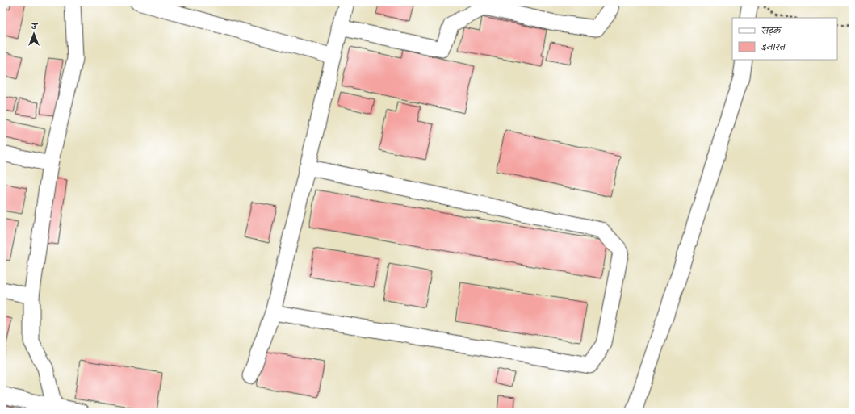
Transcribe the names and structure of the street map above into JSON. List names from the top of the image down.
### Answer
{
  "legend": ["सड़क", "इमारत"],
  "north": "top"
}
